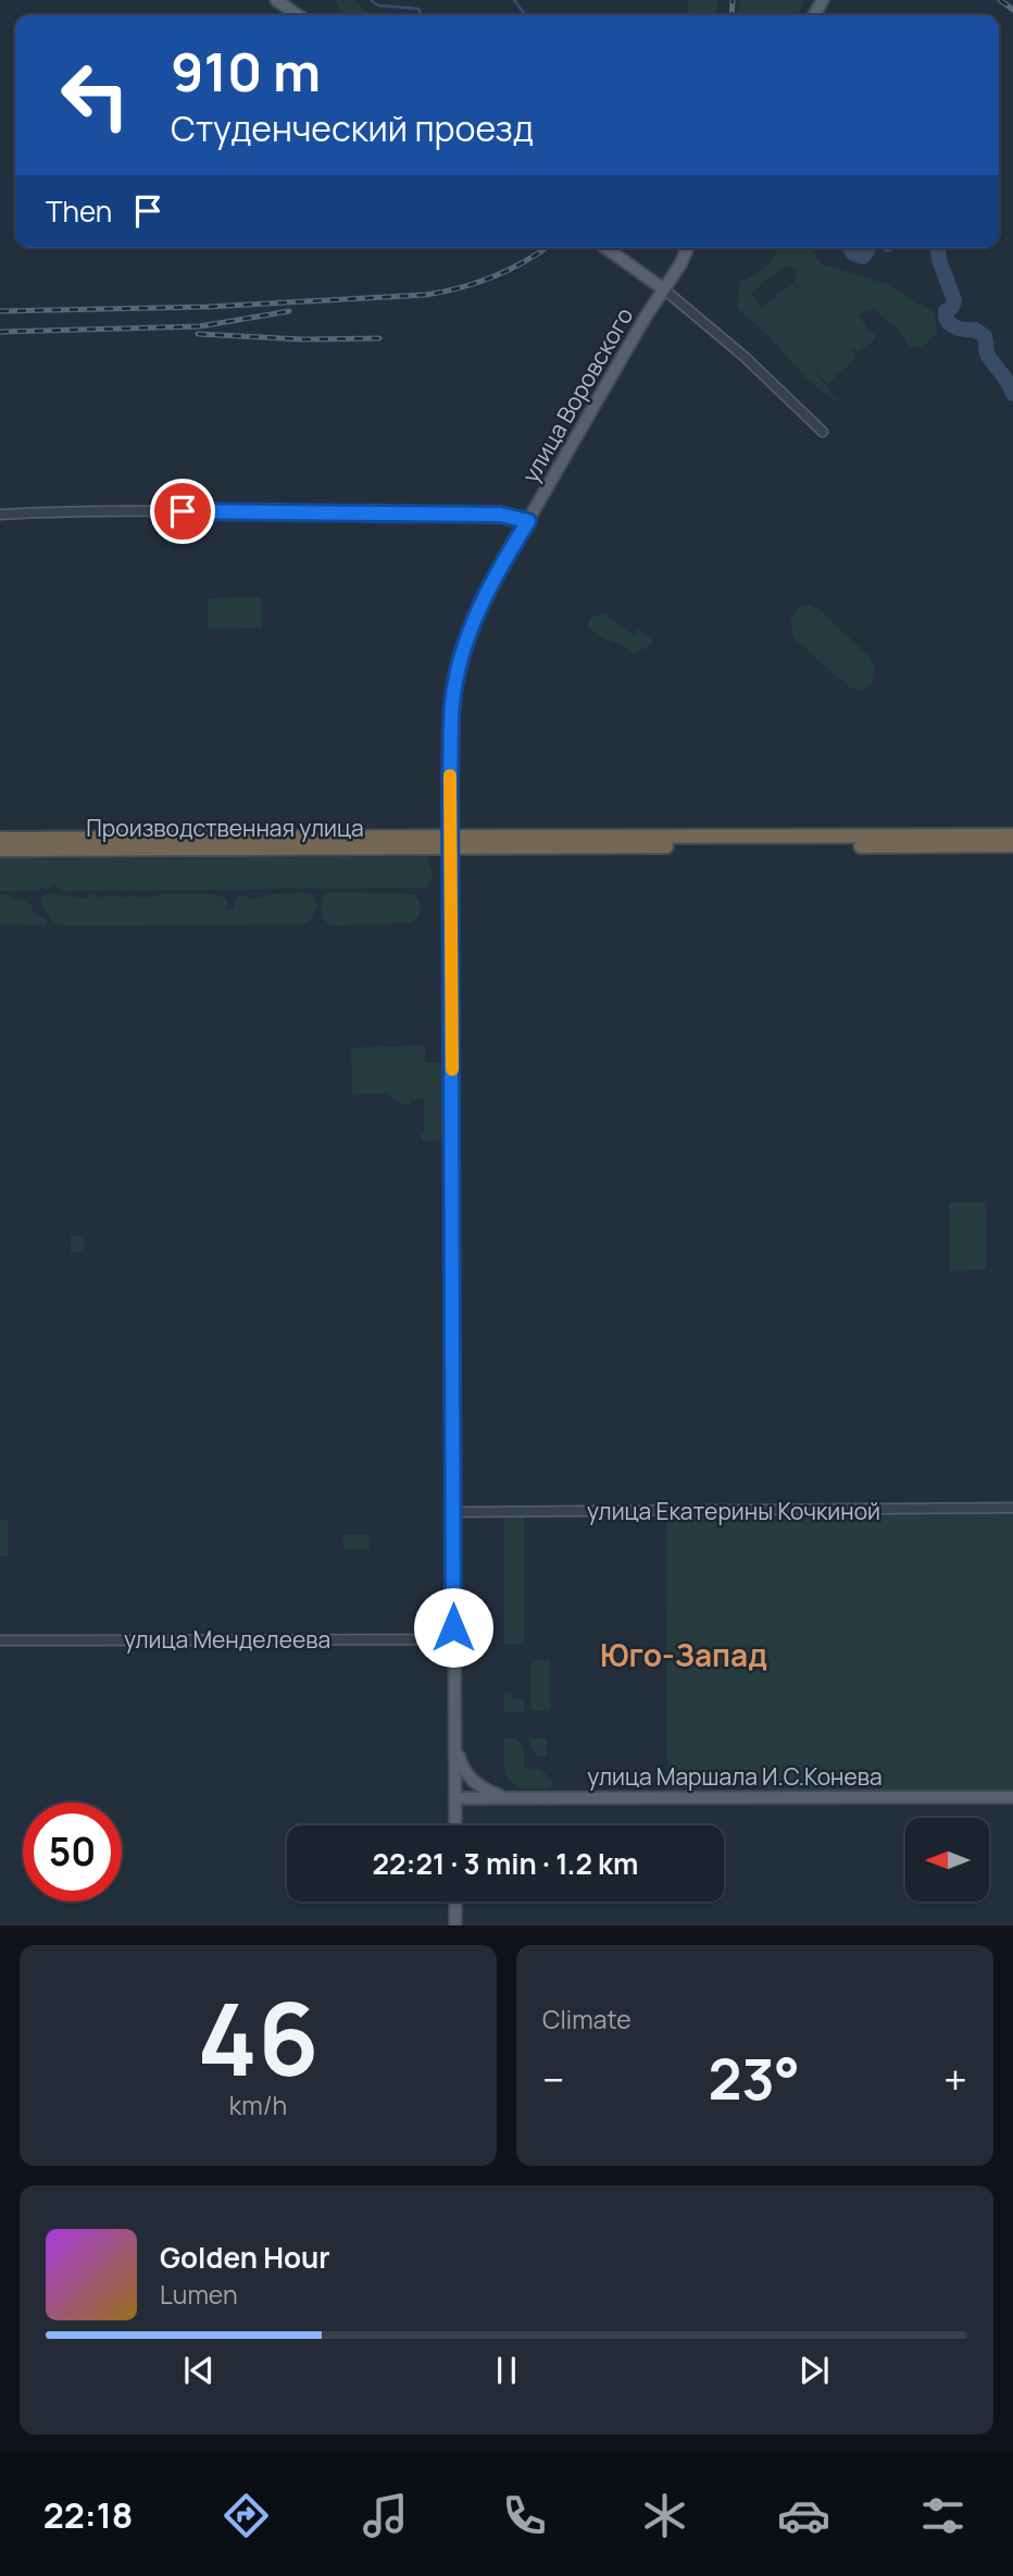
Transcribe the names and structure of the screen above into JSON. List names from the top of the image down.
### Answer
{
  "streets": {
    "highway": ["Производственная улица"],
    "main road": ["улица Воровского", "улица Маршала И.С.Конева"],
    "street": ["улица Екатерины Кочкиной", "улица Менделеева"]
  },
  "crossings": [
    ["улица Воровского", "Производственная улица"],
    ["улица Воровского", "улица Екатерины Кочкиной"],
    ["улица Воровского", "улица Менделеева"],
    ["улица Воровского", "улица Маршала И.С.Конева"]
  ],
  "districts": ["Юго-Запад"],
  "north": "left",
  "page": {
    "turn": ["910 m", "Студенческий проезд"],
    "then": "Then",
    "limit": "50",
    "trip": "22:21 · 3 min · 1.2 km",
    "tile": [
      ["46", "km/h"],
      "Climate"
    ],
    "heat": ["−", "23°", "+"],
    "song": ["Golden Hour", "Lumen"],
    "tabs": "22:18"
  }
}
